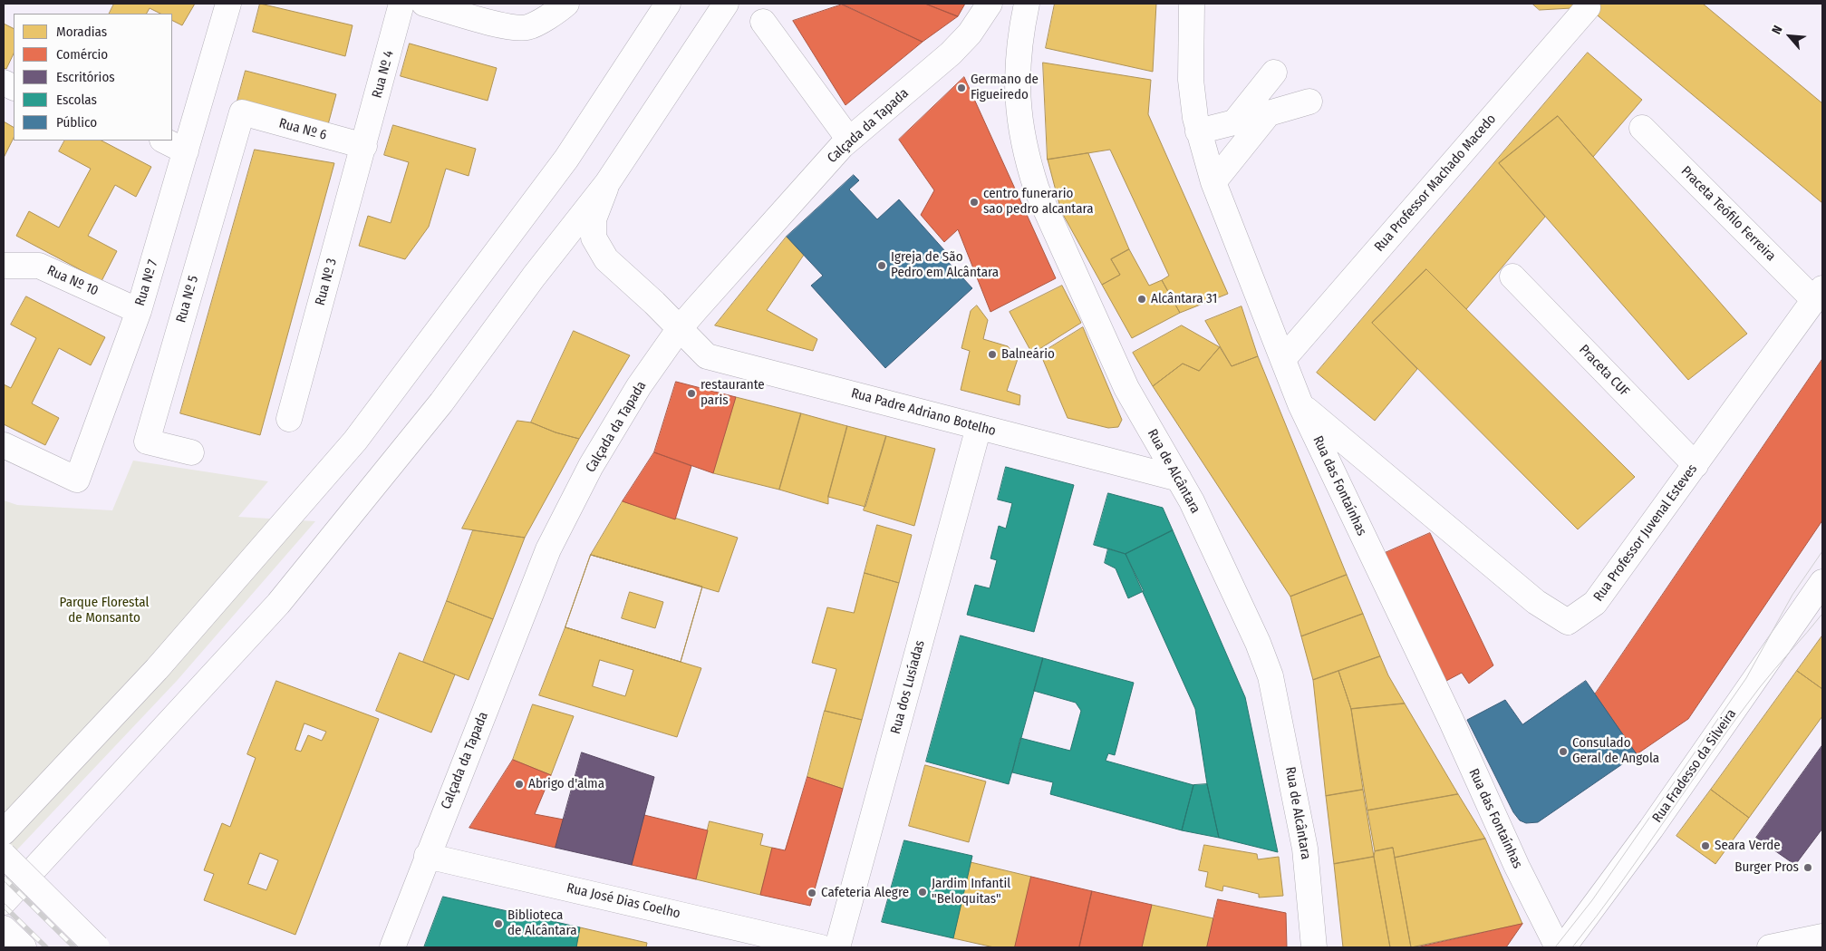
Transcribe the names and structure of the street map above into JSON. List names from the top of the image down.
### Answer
{
  "streets": {
    "main road": [
      "Rua Nº 4",
      "Calçada da Tapada",
      "Rua Nº 6",
      "Rua Professor Machado Macedo",
      "Praceta Teófilo Ferreira",
      "Rua Nº 10",
      "Rua Nº 3",
      "Rua Nº 7",
      "Rua Nº 5",
      "Praceta CUF",
      "Rua Padre Adriano Botelho",
      "Rua de Alcântara",
      "Rua das Fontaínhas",
      "Rua Professor Juvenal Esteves",
      "Rua dos Lusíadas",
      "Rua Fradesso da Silveira",
      "Rua José Dias Coelho"
    ]
  },
  "crossings": [
    ["Rua Nº 4", "Rua Nº 6"],
    ["Rua Nº 4", "Rua Nº 3"],
    ["Calçada da Tapada", "Rua Padre Adriano Botelho"],
    ["Calçada da Tapada", "Rua José Dias Coelho"],
    ["Rua Nº 6", "Rua Nº 3"],
    ["Rua Nº 6", "Rua Nº 5"],
    ["Rua Professor Machado Macedo", "Rua das Fontaínhas"],
    ["Praceta Teófilo Ferreira", "Rua Professor Juvenal Esteves"],
    ["Rua Nº 10", "Rua Nº 7"],
    ["Praceta CUF", "Rua Professor Juvenal Esteves"],
    ["Rua Padre Adriano Botelho", "Rua de Alcântara"],
    ["Rua Padre Adriano Botelho", "Rua dos Lusíadas"],
    ["Rua das Fontaínhas", "Rua Professor Juvenal Esteves"]
  ],
  "parks": ["Parque Florestal de Monsanto"],
  "places": [
    "Germano de Figueiredo",
    "centro funerario sao pedro alcantara",
    "Igreja de São Pedro em Alcântara",
    "Alcântara 31",
    "Balneário",
    "restaurante paris",
    "Consulado Geral de Angola",
    "Abrigo d'alma",
    "Seara Verde",
    "Burger Pros",
    "Jardim Infantil \"Beloquitas\"",
    "Cafeteria Alegre",
    "Biblioteca de Alcântara"
  ],
  "legend": [
    "Moradias",
    "Comércio",
    "Escritórios",
    "Escolas",
    "Público"
  ],
  "north": "top left"
}
